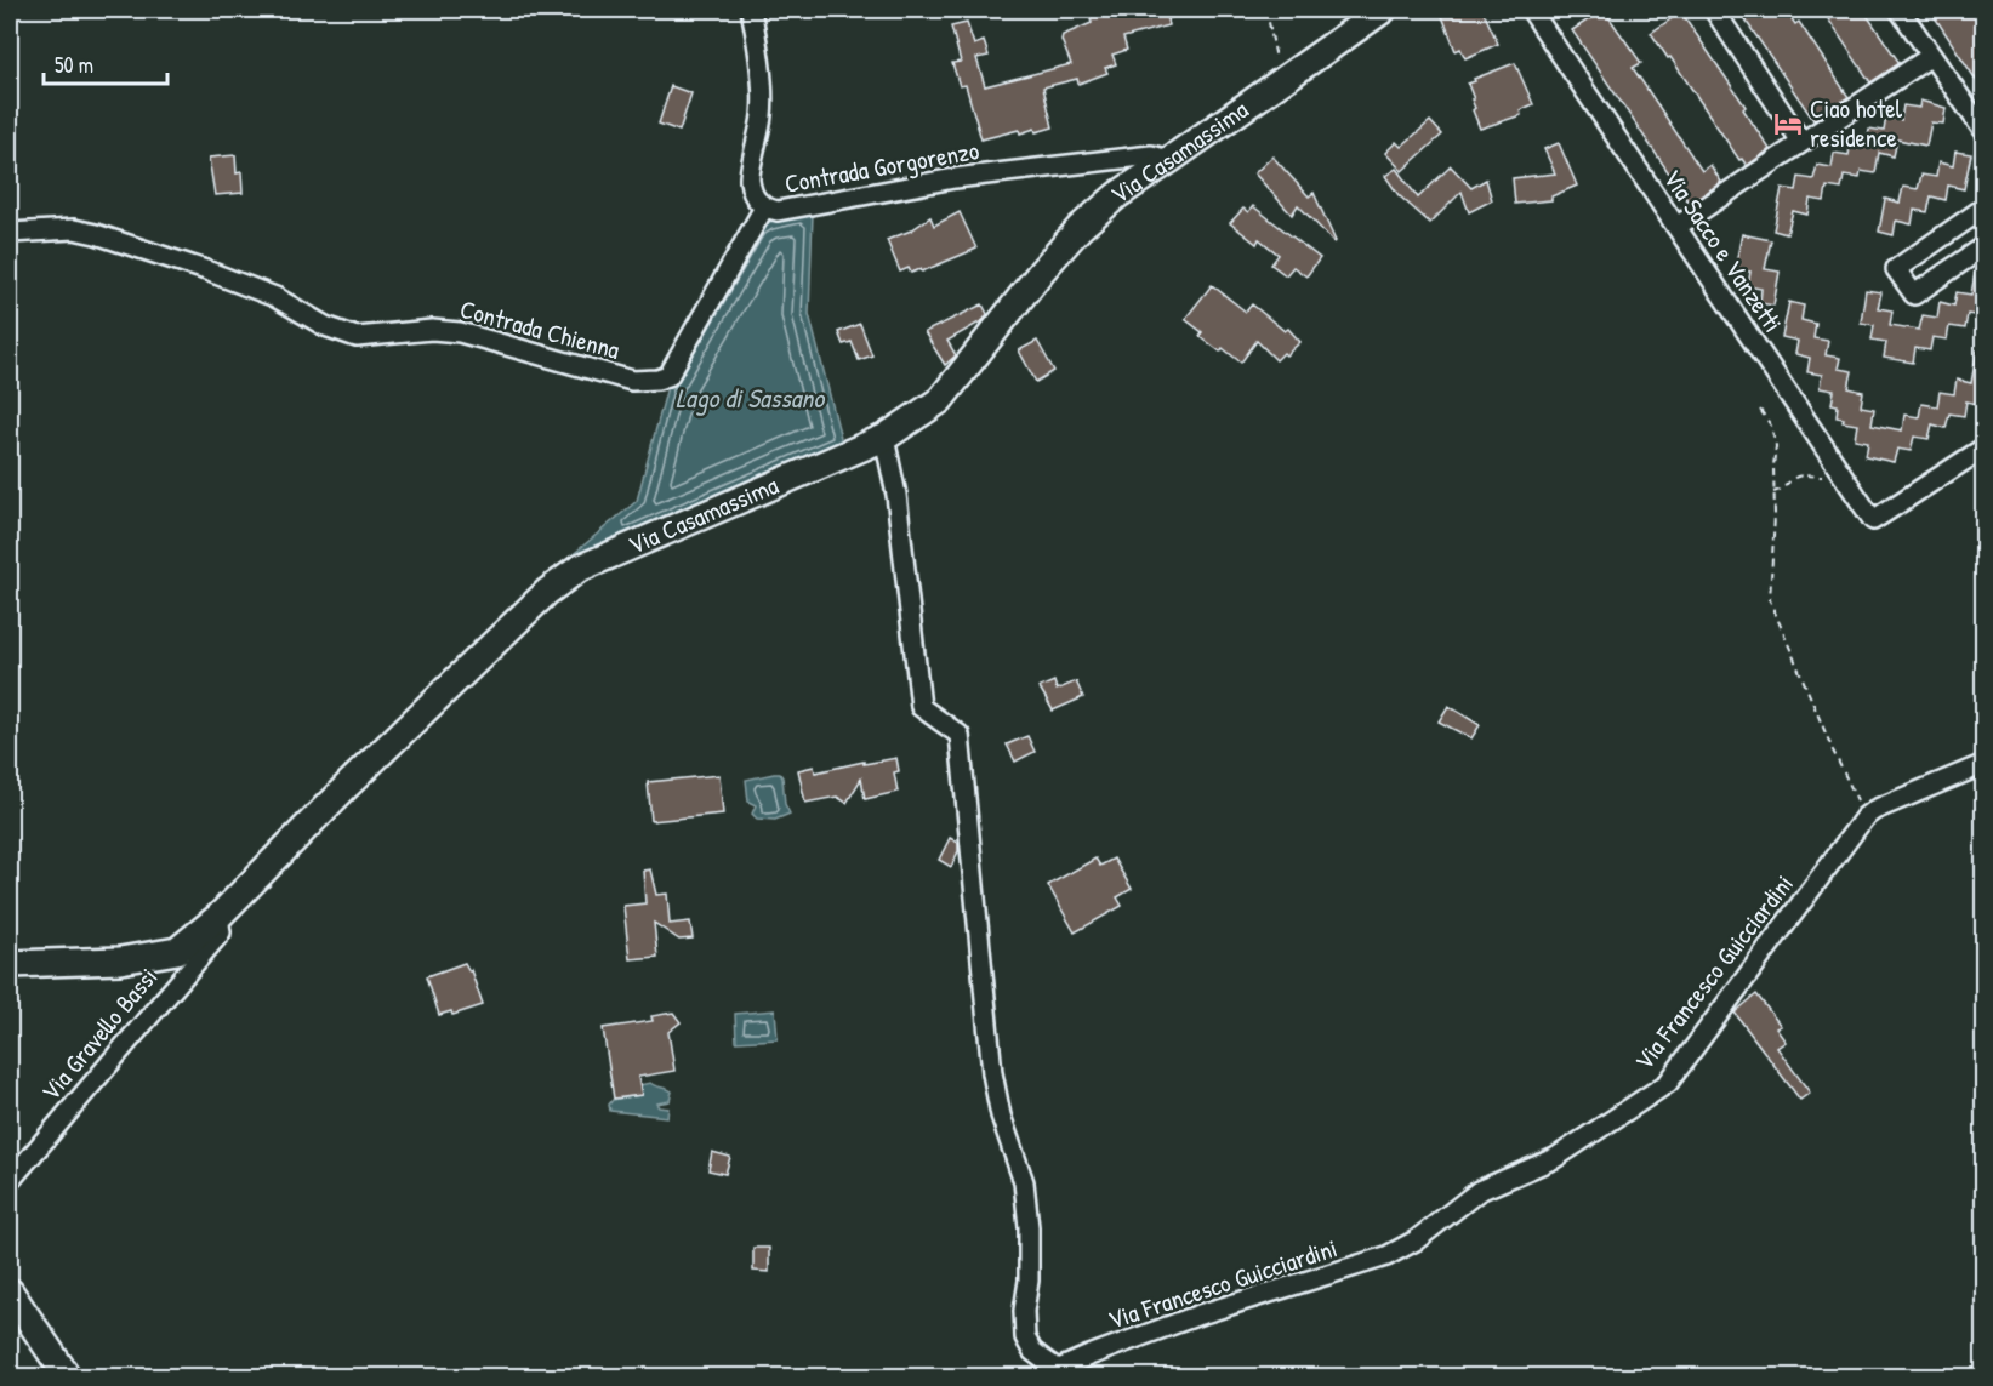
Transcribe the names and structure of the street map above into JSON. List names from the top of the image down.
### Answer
{
  "streets": {
    "main road": ["Via Casamassima"],
    "street": [
      "Contrada Gorgorenzo",
      "Via Sacco e Vanzetti",
      "Contrada Chienna",
      "Via Francesco Guicciardini",
      "Via Gravello Bassi"
    ]
  },
  "crossings": [
    ["Via Casamassima", "Contrada Gorgorenzo"],
    ["Via Casamassima", "Via Gravello Bassi"],
    ["Contrada Gorgorenzo", "Contrada Chienna"]
  ],
  "water": ["Lago di Sassano"],
  "places": {
    "hotel": ["Ciao hotel residence"]
  },
  "scale_bar": "50 m"
}
